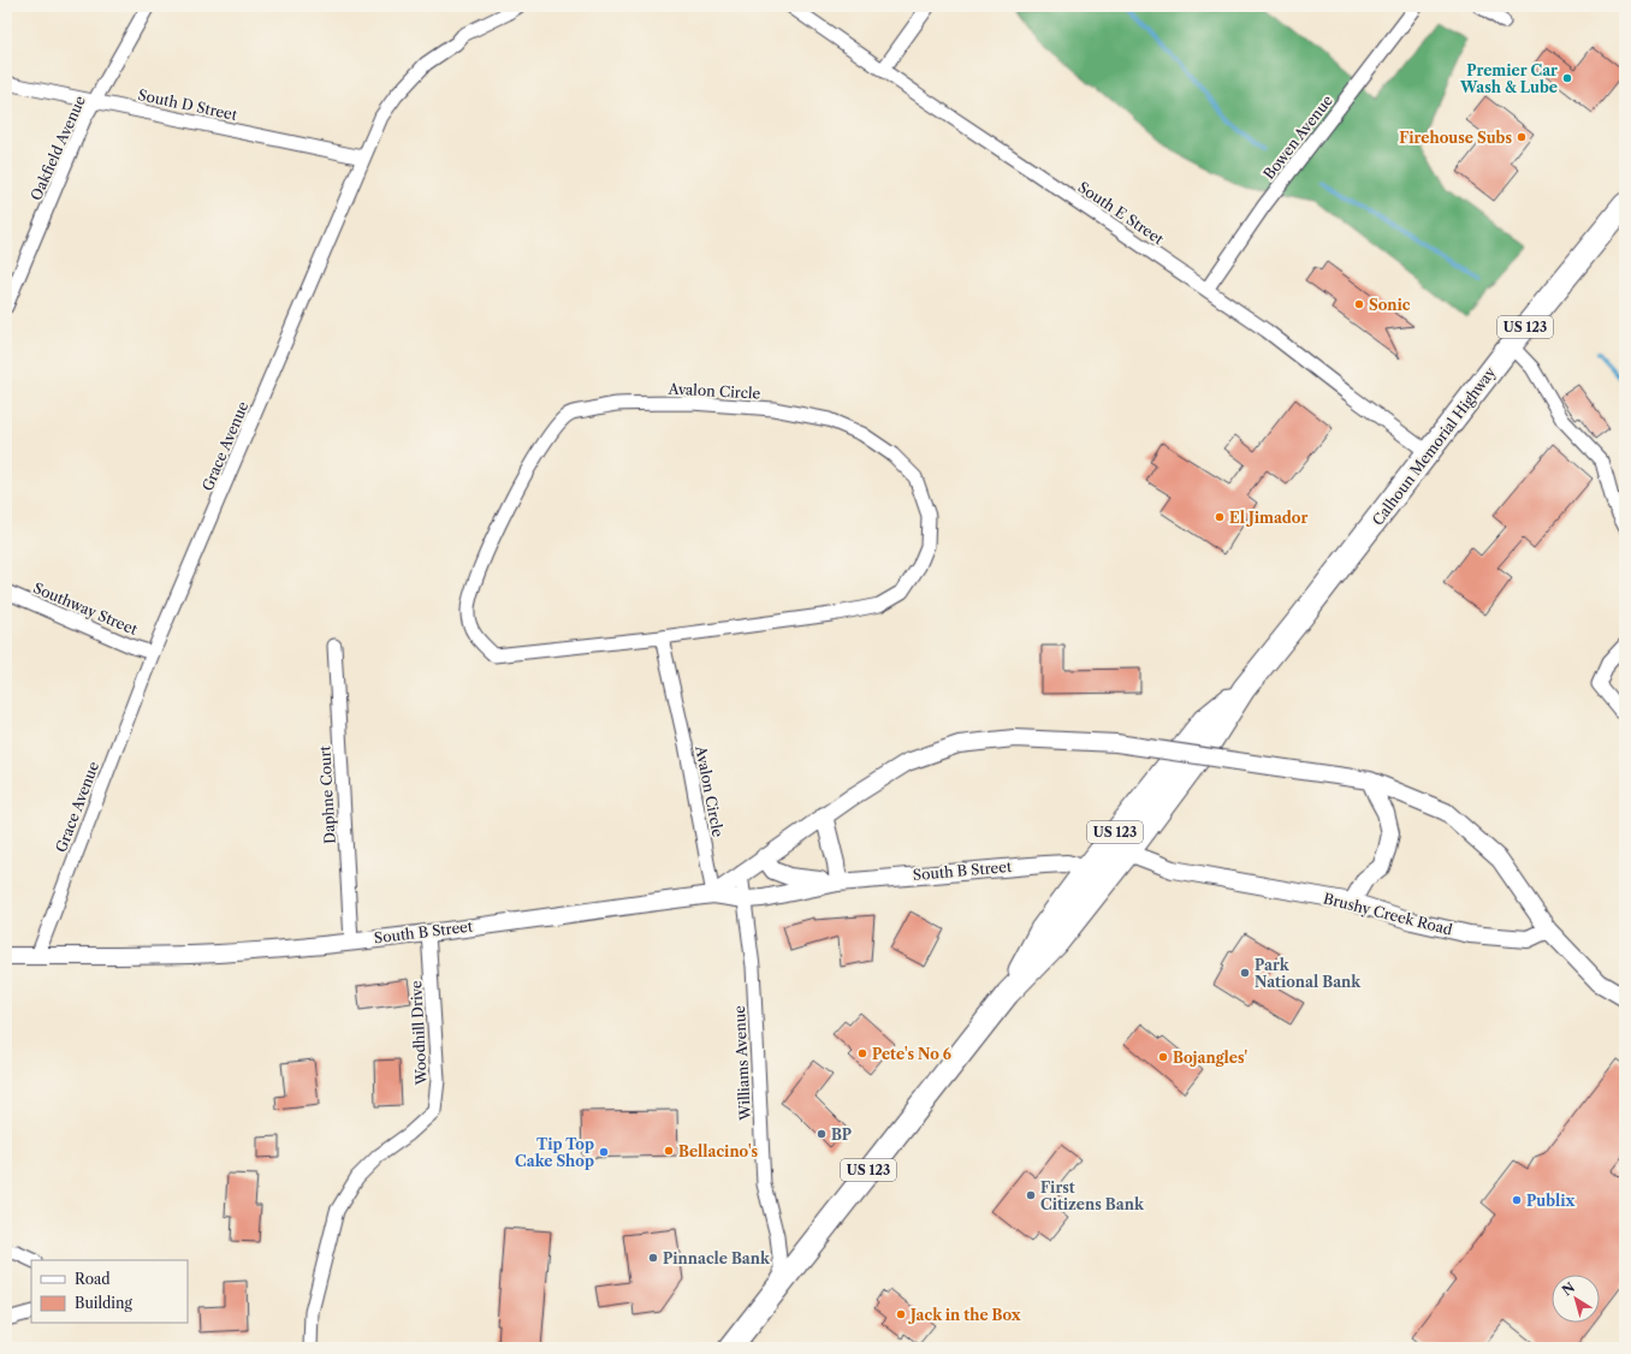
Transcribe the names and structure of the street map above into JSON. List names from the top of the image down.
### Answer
{
  "streets": {
    "highway": ["US 123", "Calhoun Memorial Highway"],
    "street": [
      "South D Street",
      "Bowen Avenue",
      "Oakfield Avenue",
      "South E Street",
      "Avalon Circle",
      "Grace Avenue",
      "Southway Street",
      "Daphne Court",
      "South B Street",
      "Brushy Creek Road",
      "Woodhill Drive",
      "Williams Avenue"
    ]
  },
  "crossings": [
    ["South D Street", "Oakfield Avenue"],
    ["South D Street", "Grace Avenue"],
    ["Bowen Avenue", "South E Street"],
    ["South E Street", "Calhoun Memorial Highway"],
    ["Avalon Circle", "South B Street"],
    ["Grace Avenue", "Southway Street"],
    ["Grace Avenue", "South B Street"],
    ["Calhoun Memorial Highway", "South B Street"],
    ["Calhoun Memorial Highway", "Brushy Creek Road"],
    ["Calhoun Memorial Highway", "Williams Avenue"],
    ["Daphne Court", "South B Street"],
    ["South B Street", "Woodhill Drive"],
    ["South B Street", "Williams Avenue"]
  ],
  "places": [
    "Premier Car Wash & Lube",
    "Firehouse Subs",
    "Sonic",
    "El Jimador",
    "Park National Bank",
    "Pete's No 6",
    "Bojangles'",
    "BP",
    "Bellacino's",
    "Tip Top Cake Shop",
    "First Citizens Bank",
    "Publix",
    "Pinnacle Bank",
    "Jack in the Box"
  ],
  "legend": ["Road", "Building"],
  "north": "top left"
}
